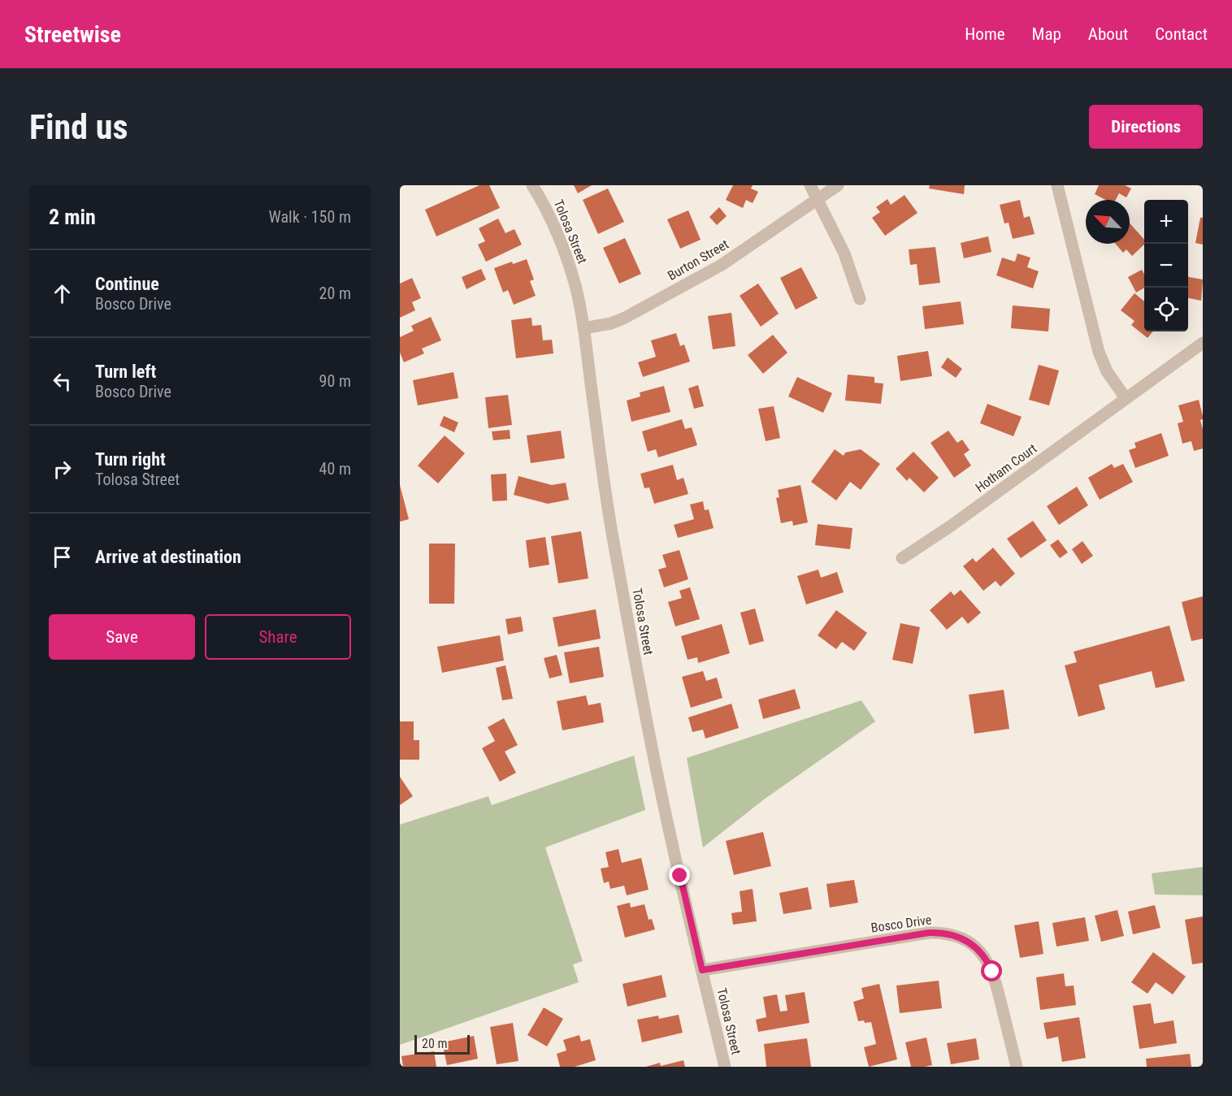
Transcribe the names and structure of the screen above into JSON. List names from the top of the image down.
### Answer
{
  "streets": {
    "street": [
      "Tolosa Street",
      "Burton Street",
      "Hotham Court",
      "Bosco Drive"
    ]
  },
  "crossings": [
    ["Tolosa Street", "Burton Street"],
    ["Tolosa Street", "Bosco Drive"]
  ],
  "scale_bar": "20 m",
  "north": "top left",
  "page": {
    "header": "Streetwise",
    "nav": [
      "Home",
      "Map",
      "About",
      "Contact"
    ],
    "buttons": [
      "Directions",
      ["Save", "Share"]
    ],
    "title": "Find us",
    "heading": ["2 min", "Walk · 150 m"],
    "map_buttons": ["+", "−"],
    "list": [
      ["Continue", "Bosco Drive", "20 m"],
      ["Turn left", "Bosco Drive", "90 m"],
      ["Turn right", "Tolosa Street", "40 m"],
      "Arrive at destination"
    ],
    "scale": "20 m"
  }
}
